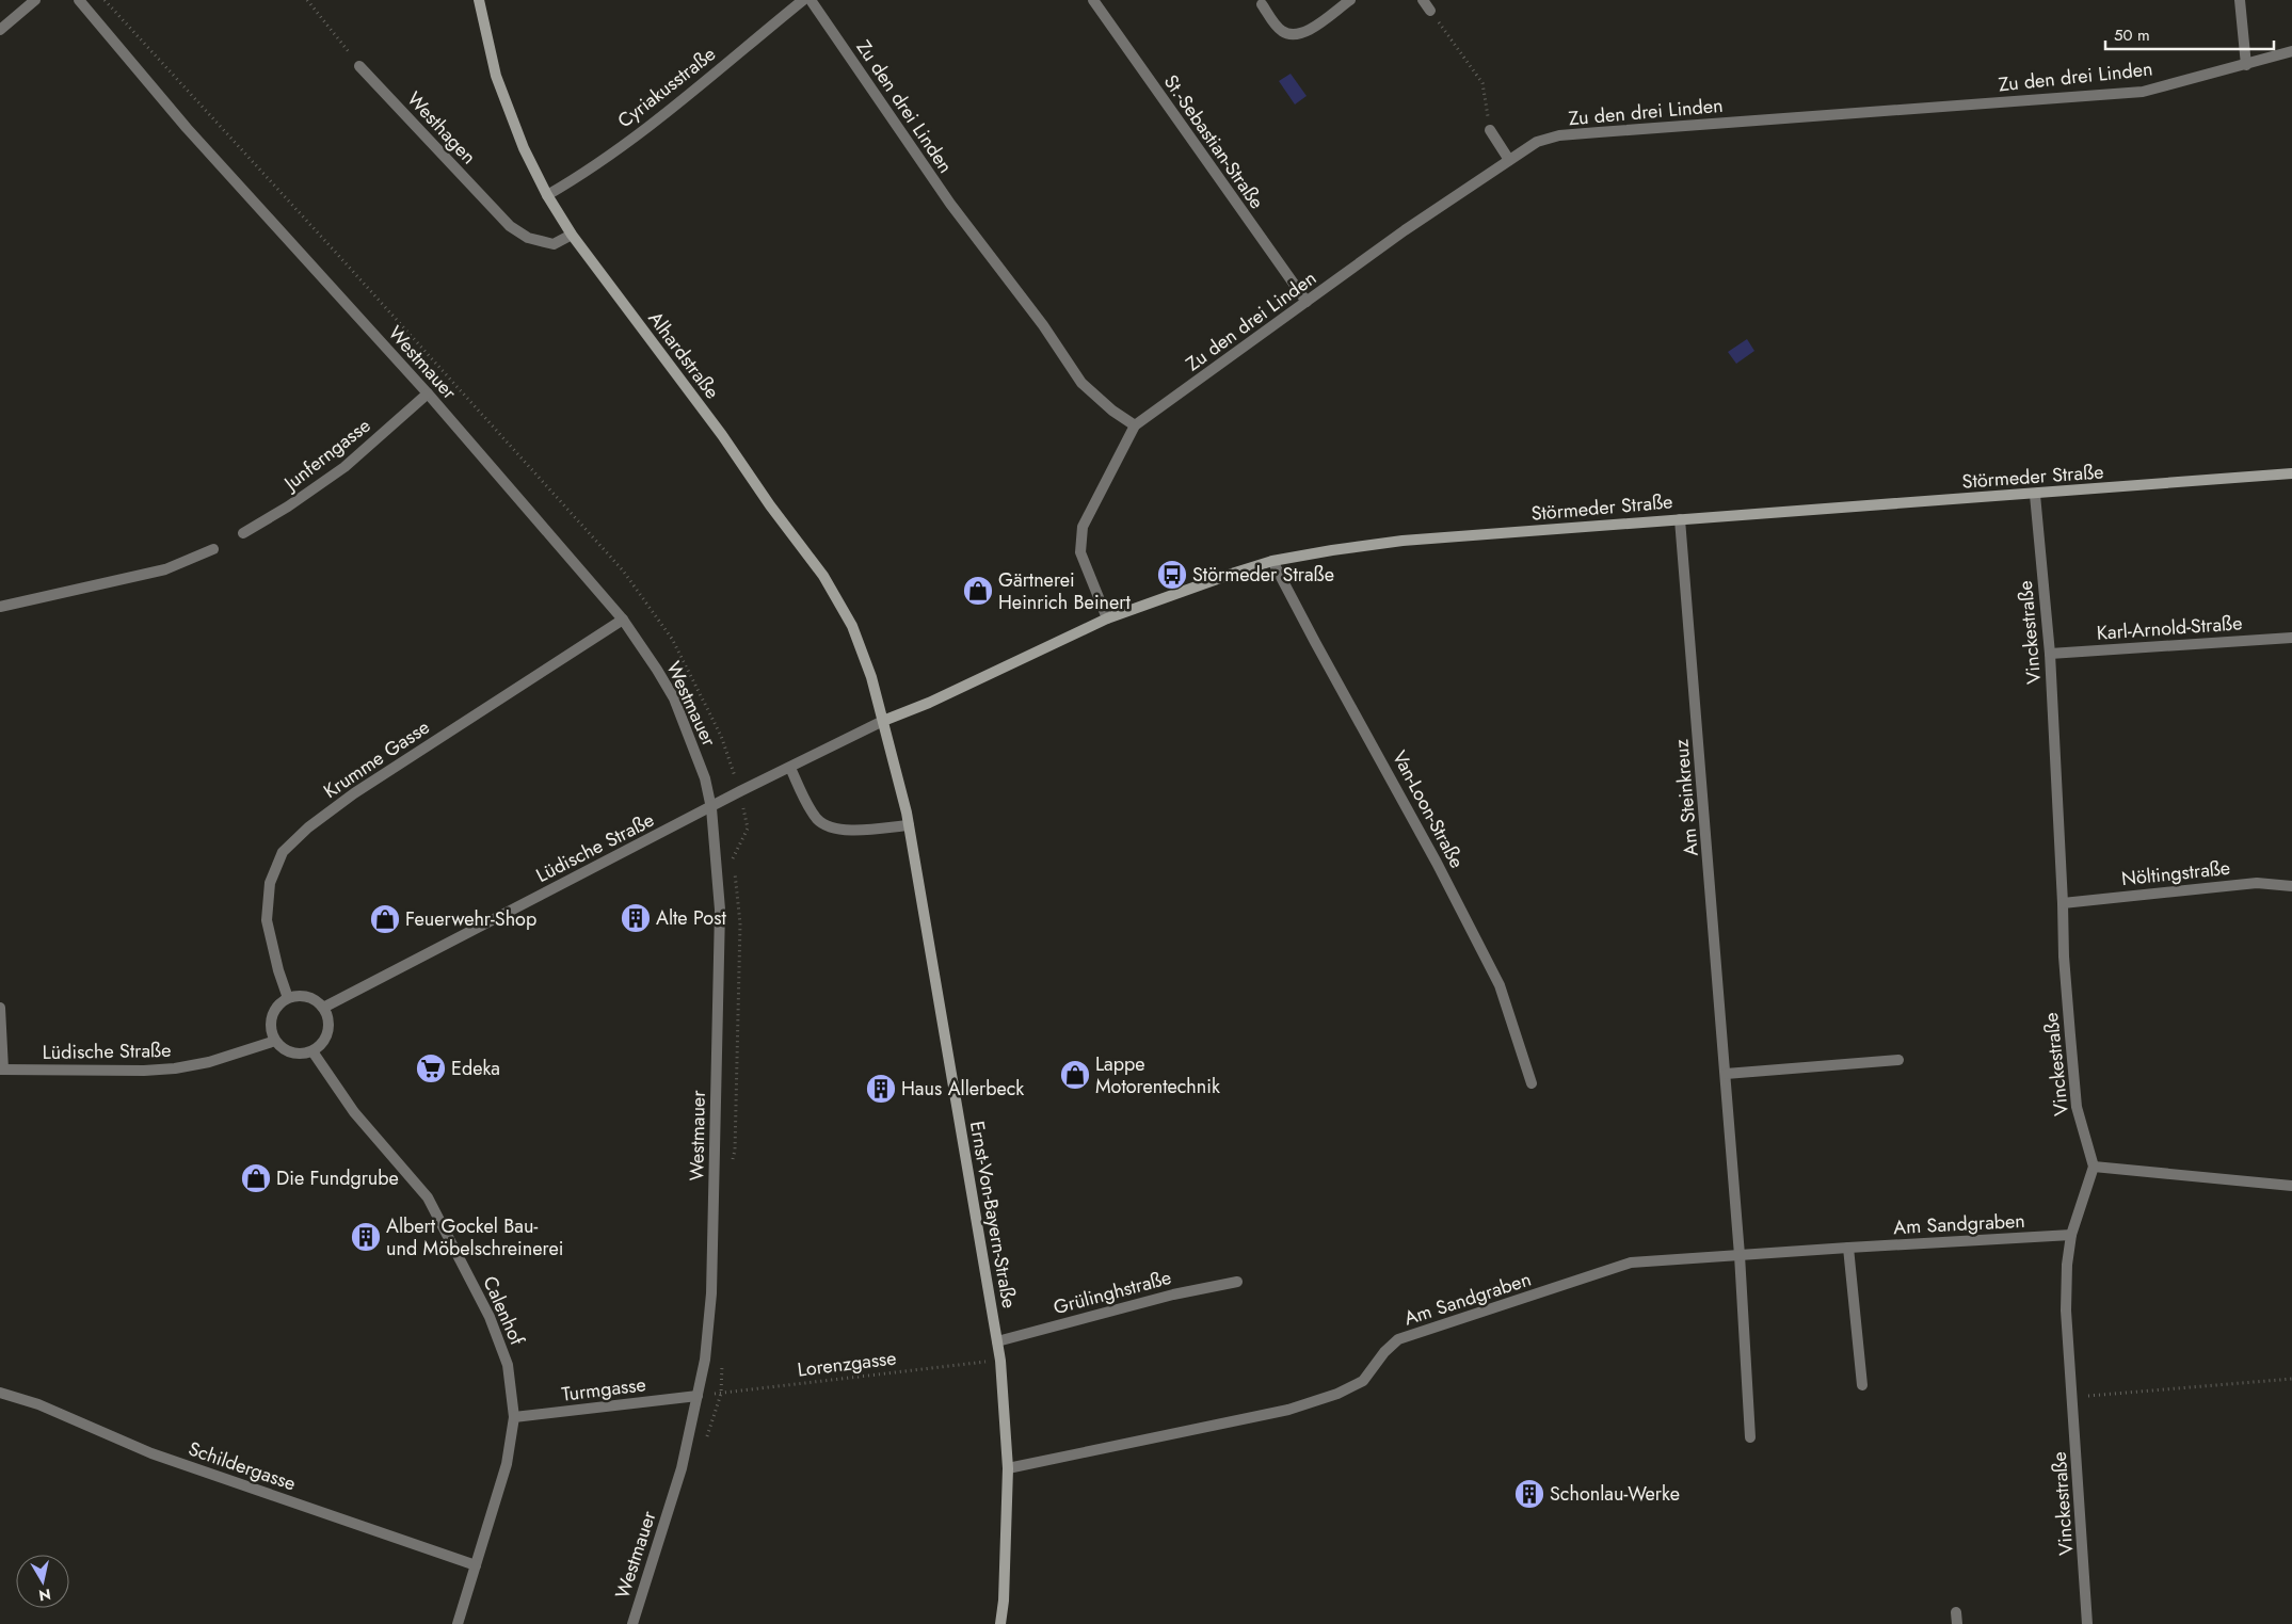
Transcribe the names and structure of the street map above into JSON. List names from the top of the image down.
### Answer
{
  "streets": {
    "main road": ["Alhardstraße", "Störmeder Straße", "Ernst-Von-Bayern-Straße"],
    "street": [
      "Zu den drei Linden",
      "Cyriakusstraße",
      "Westhagen",
      "St.-Sebastian-Straße",
      "Westmauer",
      "Junferngasse",
      "Karl-Arnold-Straße",
      "Vinckestraße",
      "Krumme Gasse",
      "Am Steinkreuz",
      "Van-Loon-Straße",
      "Lüdische Straße",
      "Nöltingstraße",
      "Am Sandgraben",
      "Grülinghstraße",
      "Calenhof",
      "Turmgasse",
      "Schildergasse"
    ],
    "path": ["Lorenzgasse"]
  },
  "crossings": [
    ["Zu den drei Linden", "St.-Sebastian-Straße"],
    ["Zu den drei Linden", "Störmeder Straße"],
    ["Cyriakusstraße", "Alhardstraße"],
    ["Westhagen", "Alhardstraße"],
    ["Alhardstraße", "Störmeder Straße"],
    ["Alhardstraße", "Lüdische Straße"],
    ["Alhardstraße", "Ernst-Von-Bayern-Straße"],
    ["Westmauer", "Junferngasse"],
    ["Westmauer", "Krumme Gasse"],
    ["Westmauer", "Lüdische Straße"],
    ["Westmauer", "Lorenzgasse"],
    ["Westmauer", "Turmgasse"],
    ["Störmeder Straße", "Vinckestraße"],
    ["Störmeder Straße", "Am Steinkreuz"],
    ["Störmeder Straße", "Van-Loon-Straße"],
    ["Störmeder Straße", "Lüdische Straße"],
    ["Störmeder Straße", "Ernst-Von-Bayern-Straße"],
    ["Karl-Arnold-Straße", "Vinckestraße"],
    ["Vinckestraße", "Nöltingstraße"],
    ["Vinckestraße", "Am Sandgraben"],
    ["Krumme Gasse", "Lüdische Straße"],
    ["Krumme Gasse", "Calenhof"],
    ["Am Steinkreuz", "Am Sandgraben"],
    ["Lüdische Straße", "Ernst-Von-Bayern-Straße"],
    ["Lüdische Straße", "Calenhof"],
    ["Ernst-Von-Bayern-Straße", "Am Sandgraben"],
    ["Ernst-Von-Bayern-Straße", "Grülinghstraße"],
    ["Ernst-Von-Bayern-Straße", "Lorenzgasse"],
    ["Calenhof", "Turmgasse"],
    ["Calenhof", "Schildergasse"],
    ["Lorenzgasse", "Turmgasse"]
  ],
  "places": {
    "bus stop": ["Störmeder Straße"],
    "shop": [
      "Gärtnerei Heinrich Beinert",
      "Feuerwehr-Shop",
      "Lappe Motorentechnik",
      "Die Fundgrube"
    ],
    "building": [
      "Alte Post",
      "Haus Allerbeck",
      "Albert Gockel Bau- und Möbelschreinerei",
      "Schonlau-Werke"
    ],
    "supermarket": ["Edeka"]
  },
  "scale_bar": "50 m",
  "north": "bottom"
}
